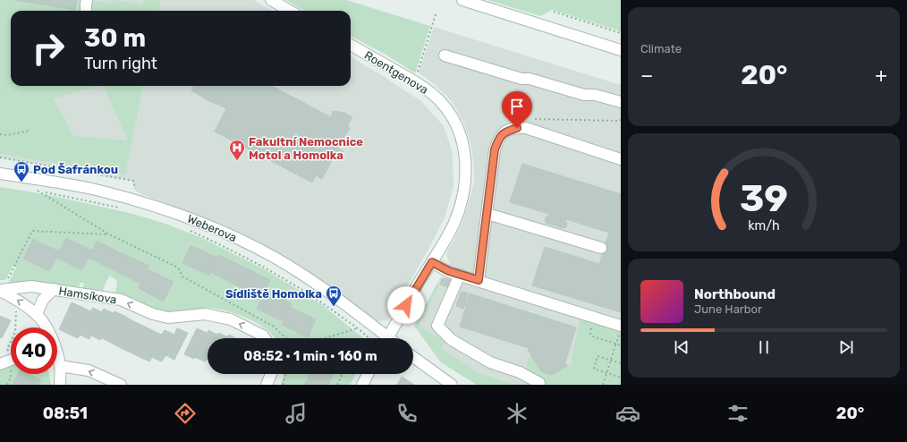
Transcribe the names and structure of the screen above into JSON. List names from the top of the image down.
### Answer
{
  "streets": {
    "street": ["Roentgenova", "Weberova", "Hamsíkova"]
  },
  "one_way": ["Hamsíkova"],
  "places": {
    "hospital": ["Fakultní Nemocnice Motol a Homolka"],
    "bus stop": ["Pod Šafránkou", "Sídliště Homolka"]
  },
  "page": {
    "tile": "Climate",
    "turn": ["30 m", "Turn right"],
    "heat": ["−", "20°", "+"],
    "song": ["Northbound", "June Harbor"],
    "limit": "40",
    "trip": "08:52 · 1 min · 160 m",
    "tabs": ["08:51", "20°"],
    "gauge": ["39", "km/h"]
  }
}
